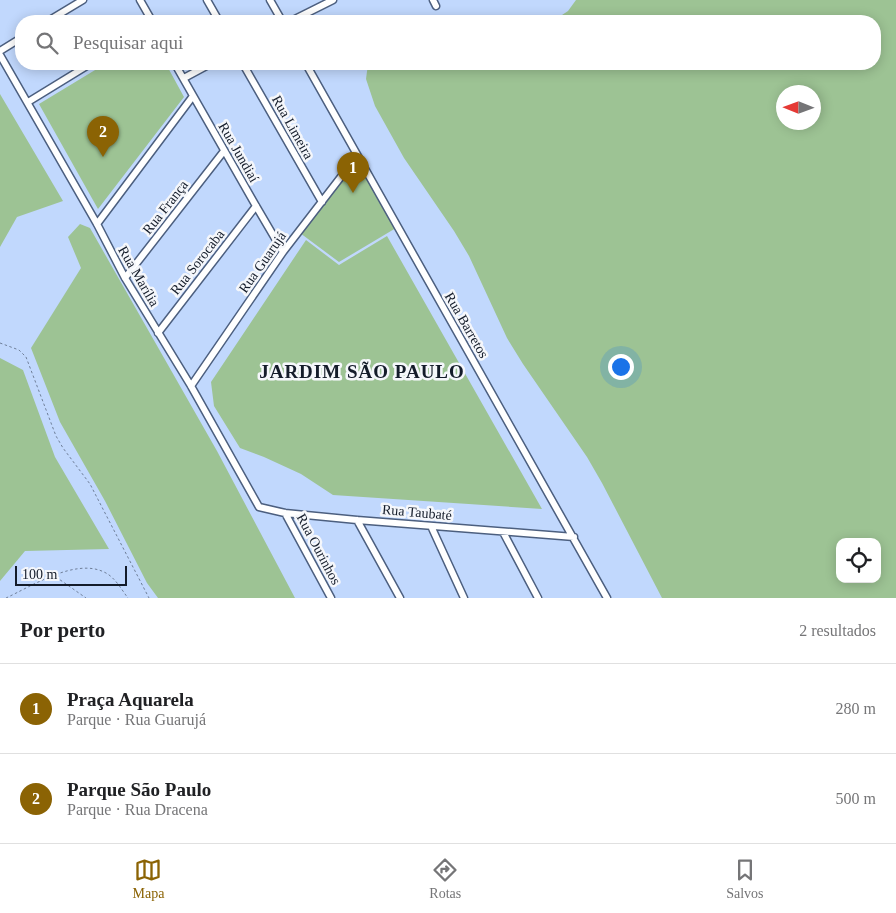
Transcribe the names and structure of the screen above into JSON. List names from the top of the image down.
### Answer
{
  "streets": {
    "street": [
      "Rua Limeira",
      "Rua Jundiaí",
      "Rua França",
      "Rua Sorocaba",
      "Rua Guarujá",
      "Rua Marília",
      "Rua Barretos",
      "Rua Taubaté",
      "Rua Ourinhos"
    ]
  },
  "crossings": [
    ["Rua Limeira", "Rua Guarujá"],
    ["Rua Jundiaí", "Rua França"],
    ["Rua Jundiaí", "Rua Sorocaba"],
    ["Rua Jundiaí", "Rua Guarujá"],
    ["Rua França", "Rua Marília"],
    ["Rua Sorocaba", "Rua Marília"],
    ["Rua Guarujá", "Rua Marília"],
    ["Rua Guarujá", "Rua Barretos"],
    ["Rua Marília", "Rua Taubaté"],
    ["Rua Barretos", "Rua Taubaté"],
    ["Rua Taubaté", "Rua Ourinhos"]
  ],
  "districts": ["JARDIM SÃO PAULO"],
  "scale_bar": "100 m",
  "north": "left",
  "page": {
    "search": "Pesquisar aqui",
    "pins": ["2", "1"],
    "scale": "100 m",
    "heading": ["Por perto", "2 resultados"],
    "list": [
      {
        "mark": "1",
        "name": "Praça Aquarela",
        "note": "Parque · Rua Guarujá",
        "value": "280 m"
      },
      {
        "mark": "2",
        "name": "Parque São Paulo",
        "note": "Parque · Rua Dracena",
        "value": "500 m"
      }
    ],
    "nav": ["Mapa", "Rotas", "Salvos"]
  }
}
